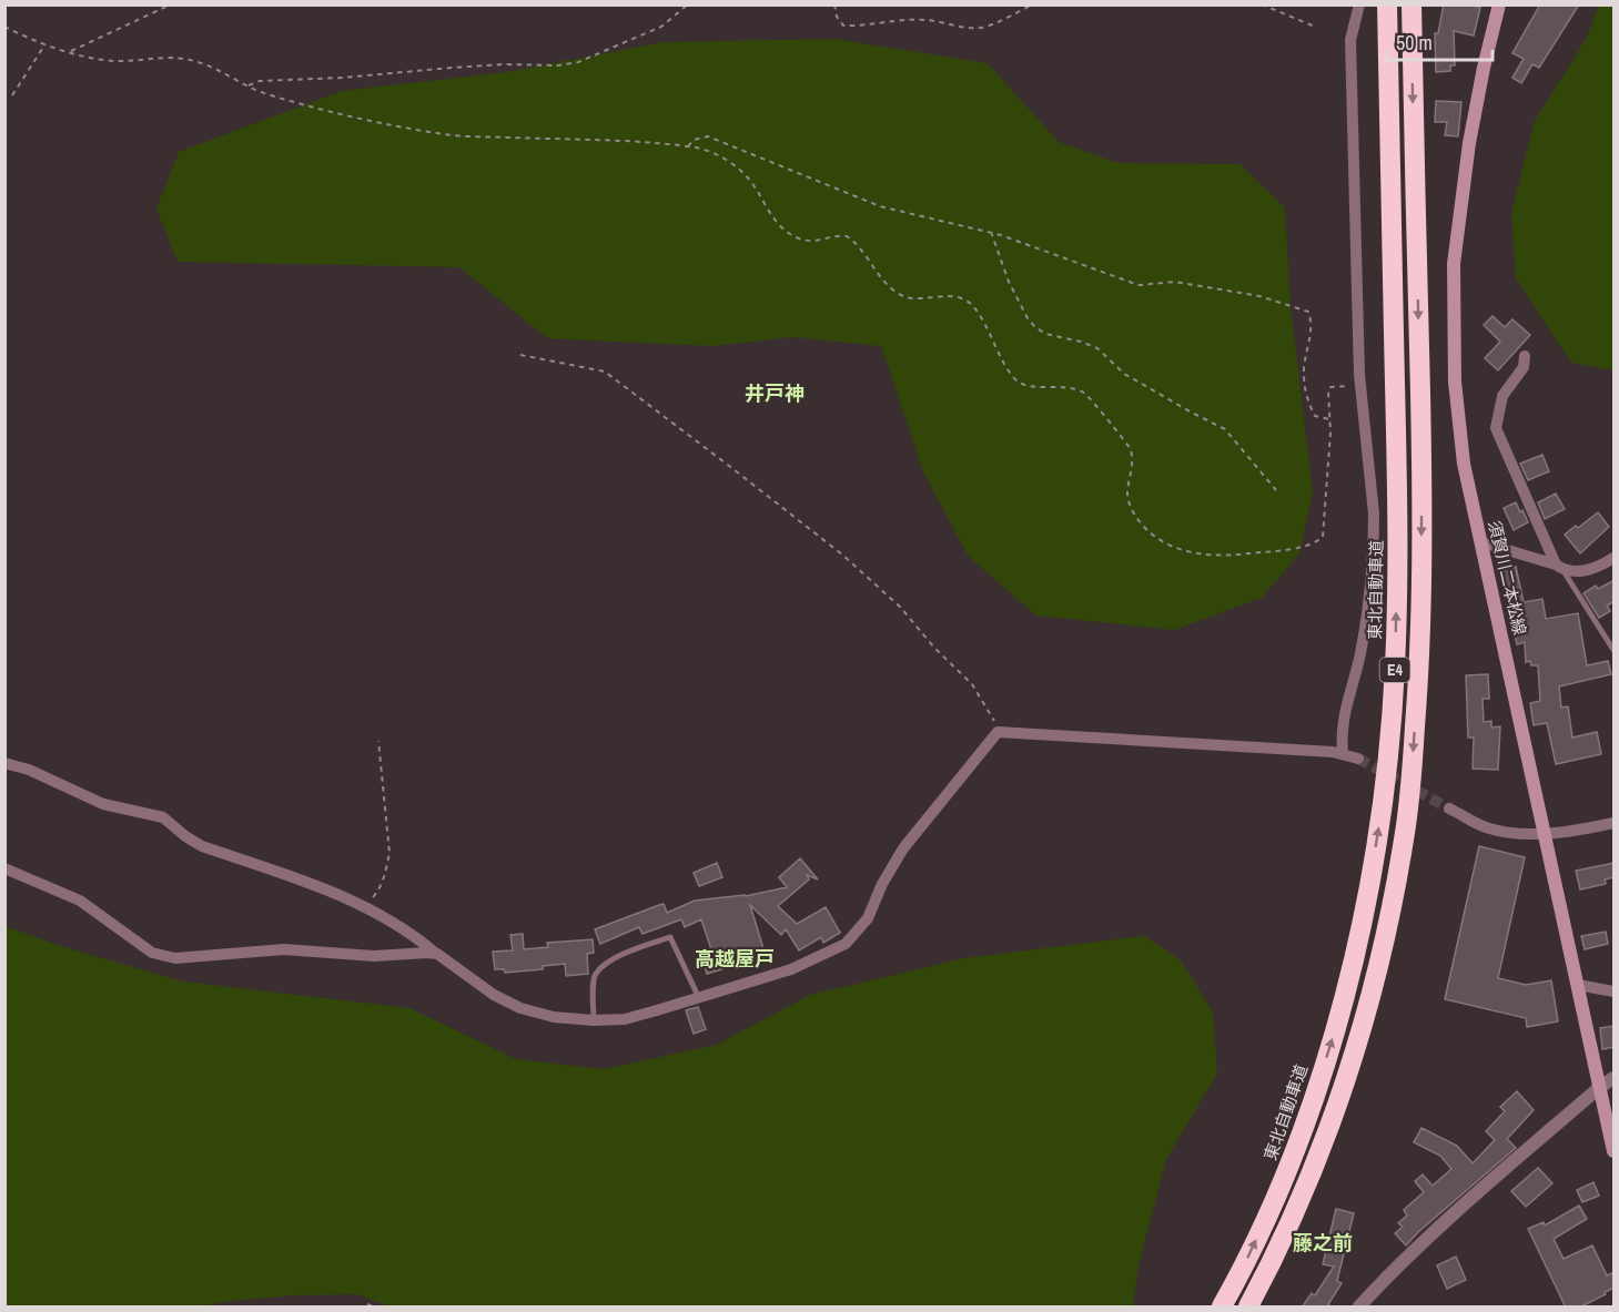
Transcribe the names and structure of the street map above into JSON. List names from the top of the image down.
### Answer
{
  "streets": {
    "highway": ["東北自動車道", "E4"],
    "main road": ["須賀川二本松線"]
  },
  "districts": ["井戸神", "高越屋戸", "藤之前"],
  "scale_bar": "50 m"
}
